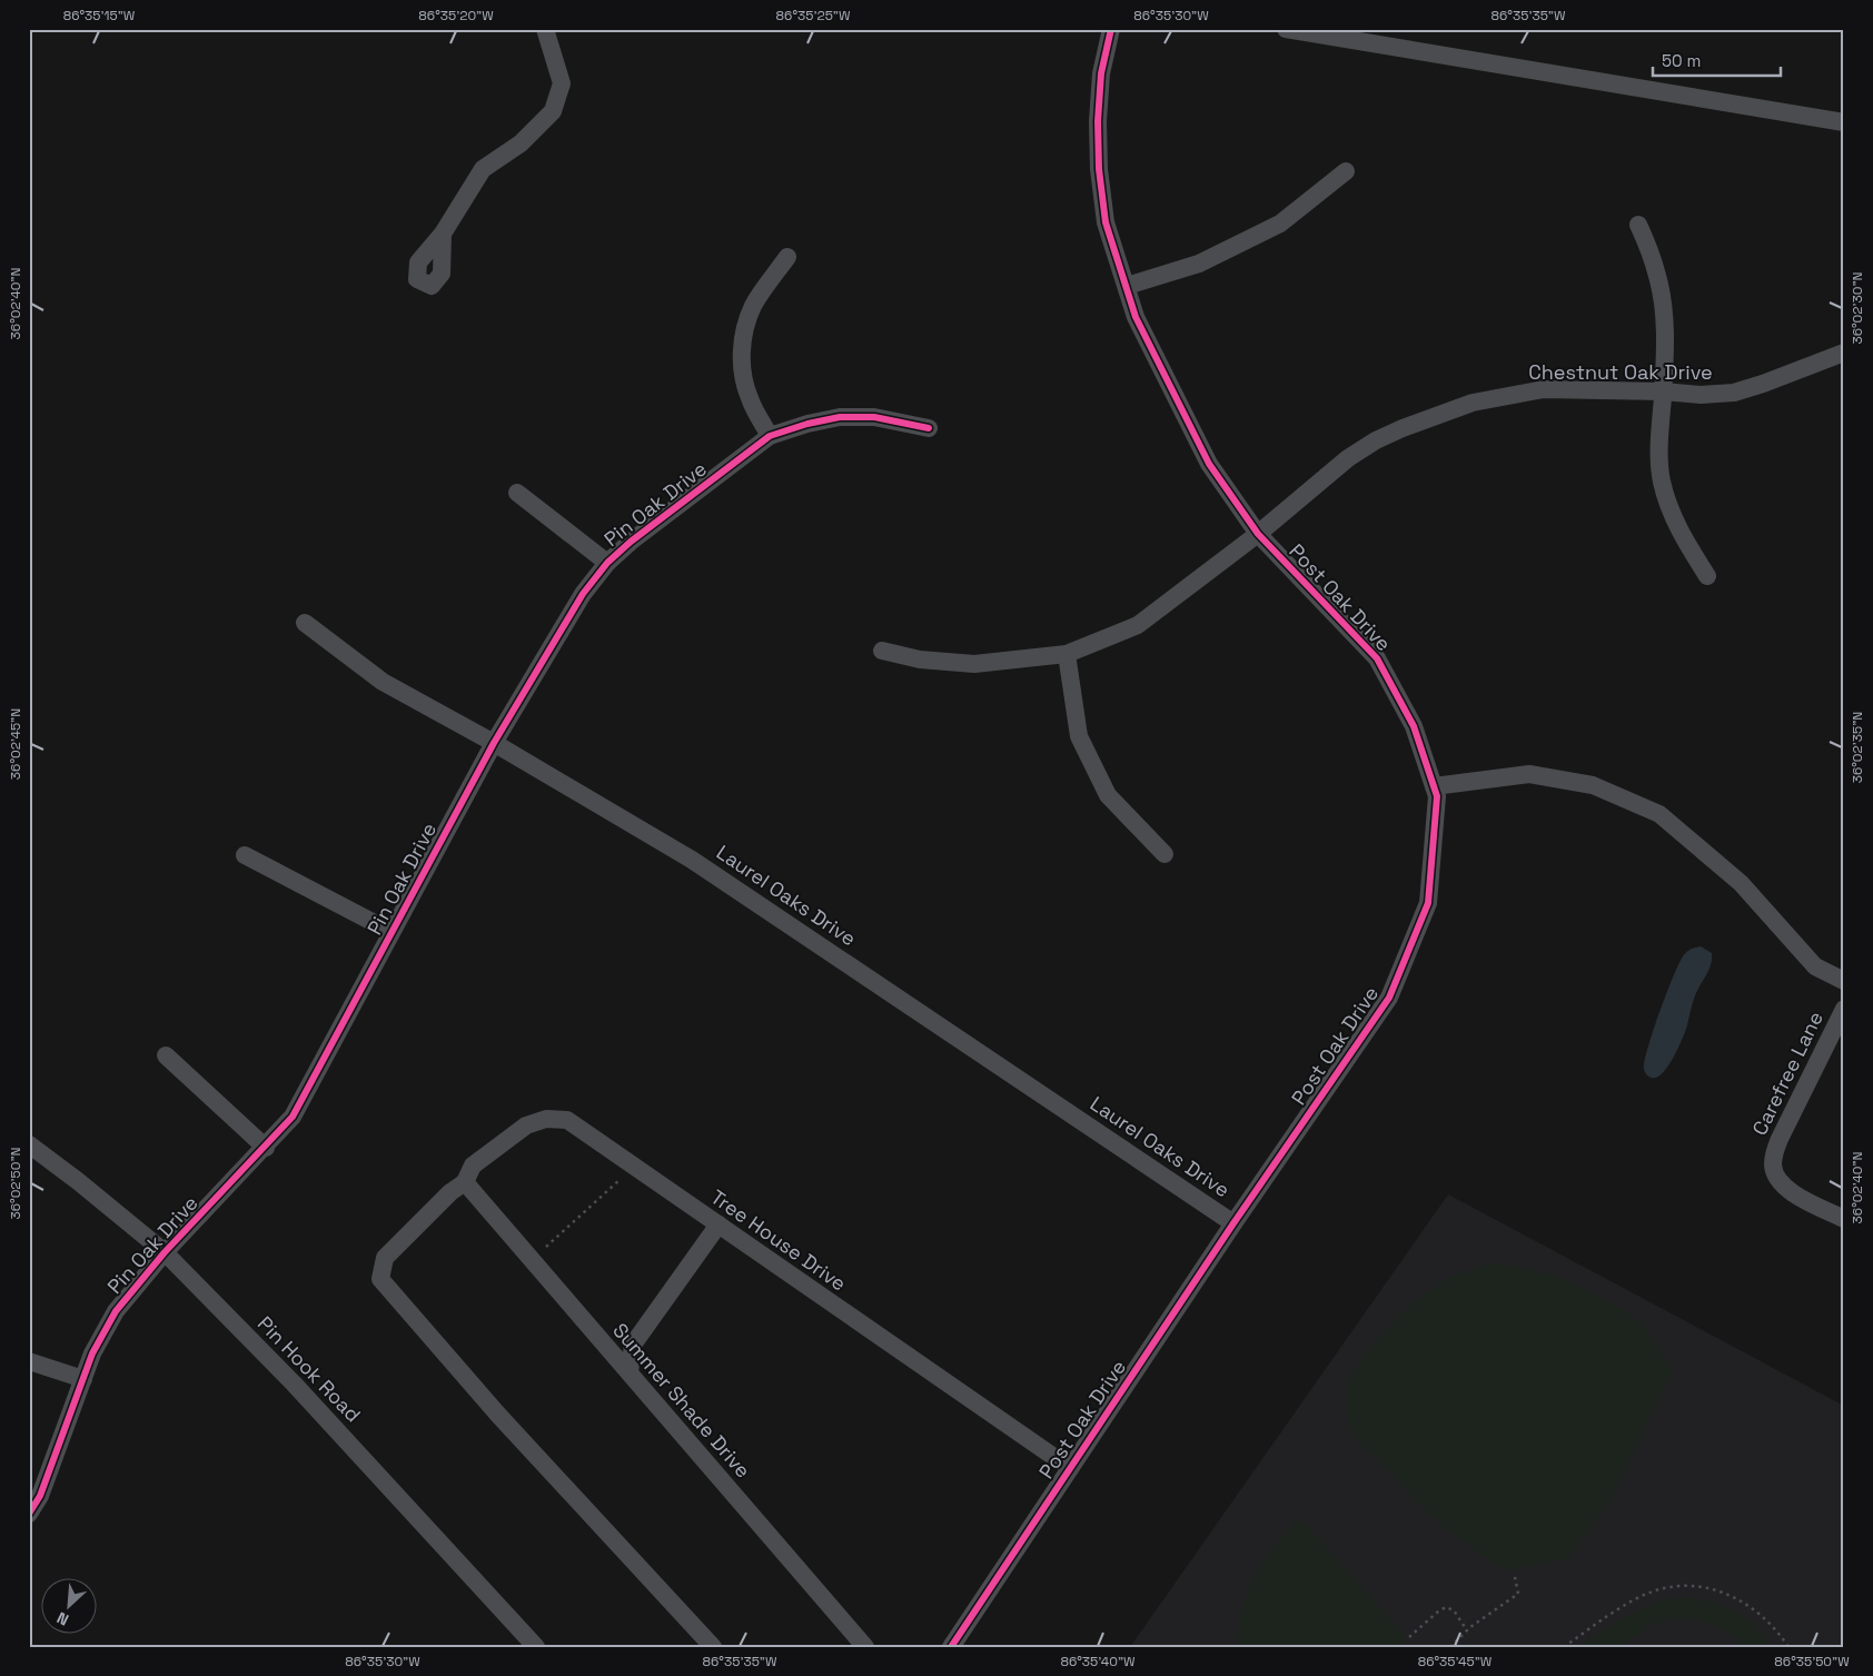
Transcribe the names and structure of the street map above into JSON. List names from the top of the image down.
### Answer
{
  "streets": {
    "street": [
      "Chestnut Oak Drive",
      "Pin Oak Drive",
      "Post Oak Drive",
      "Laurel Oaks Drive",
      "Carefree Lane",
      "Tree House Drive",
      "Pin Hook Road",
      "Summer Shade Drive"
    ]
  },
  "crossings": [
    ["Chestnut Oak Drive", "Post Oak Drive"],
    ["Pin Oak Drive", "Laurel Oaks Drive"],
    ["Pin Oak Drive", "Pin Hook Road"],
    ["Post Oak Drive", "Laurel Oaks Drive"],
    ["Post Oak Drive", "Tree House Drive"],
    ["Tree House Drive", "Summer Shade Drive"]
  ],
  "scale_bar": "50 m",
  "north": "bottom left",
  "coordinates": [
    "86°35'15\"W",
    "86°35'20\"W",
    "86°35'25\"W",
    "86°35'30\"W",
    "86°35'35\"W",
    "36°02'40\"N",
    "36°02'30\"N",
    "36°02'45\"N",
    "36°02'35\"N",
    "36°02'50\"N",
    "86°35'40\"W",
    "86°35'45\"W",
    "86°35'50\"W"
  ]
}
